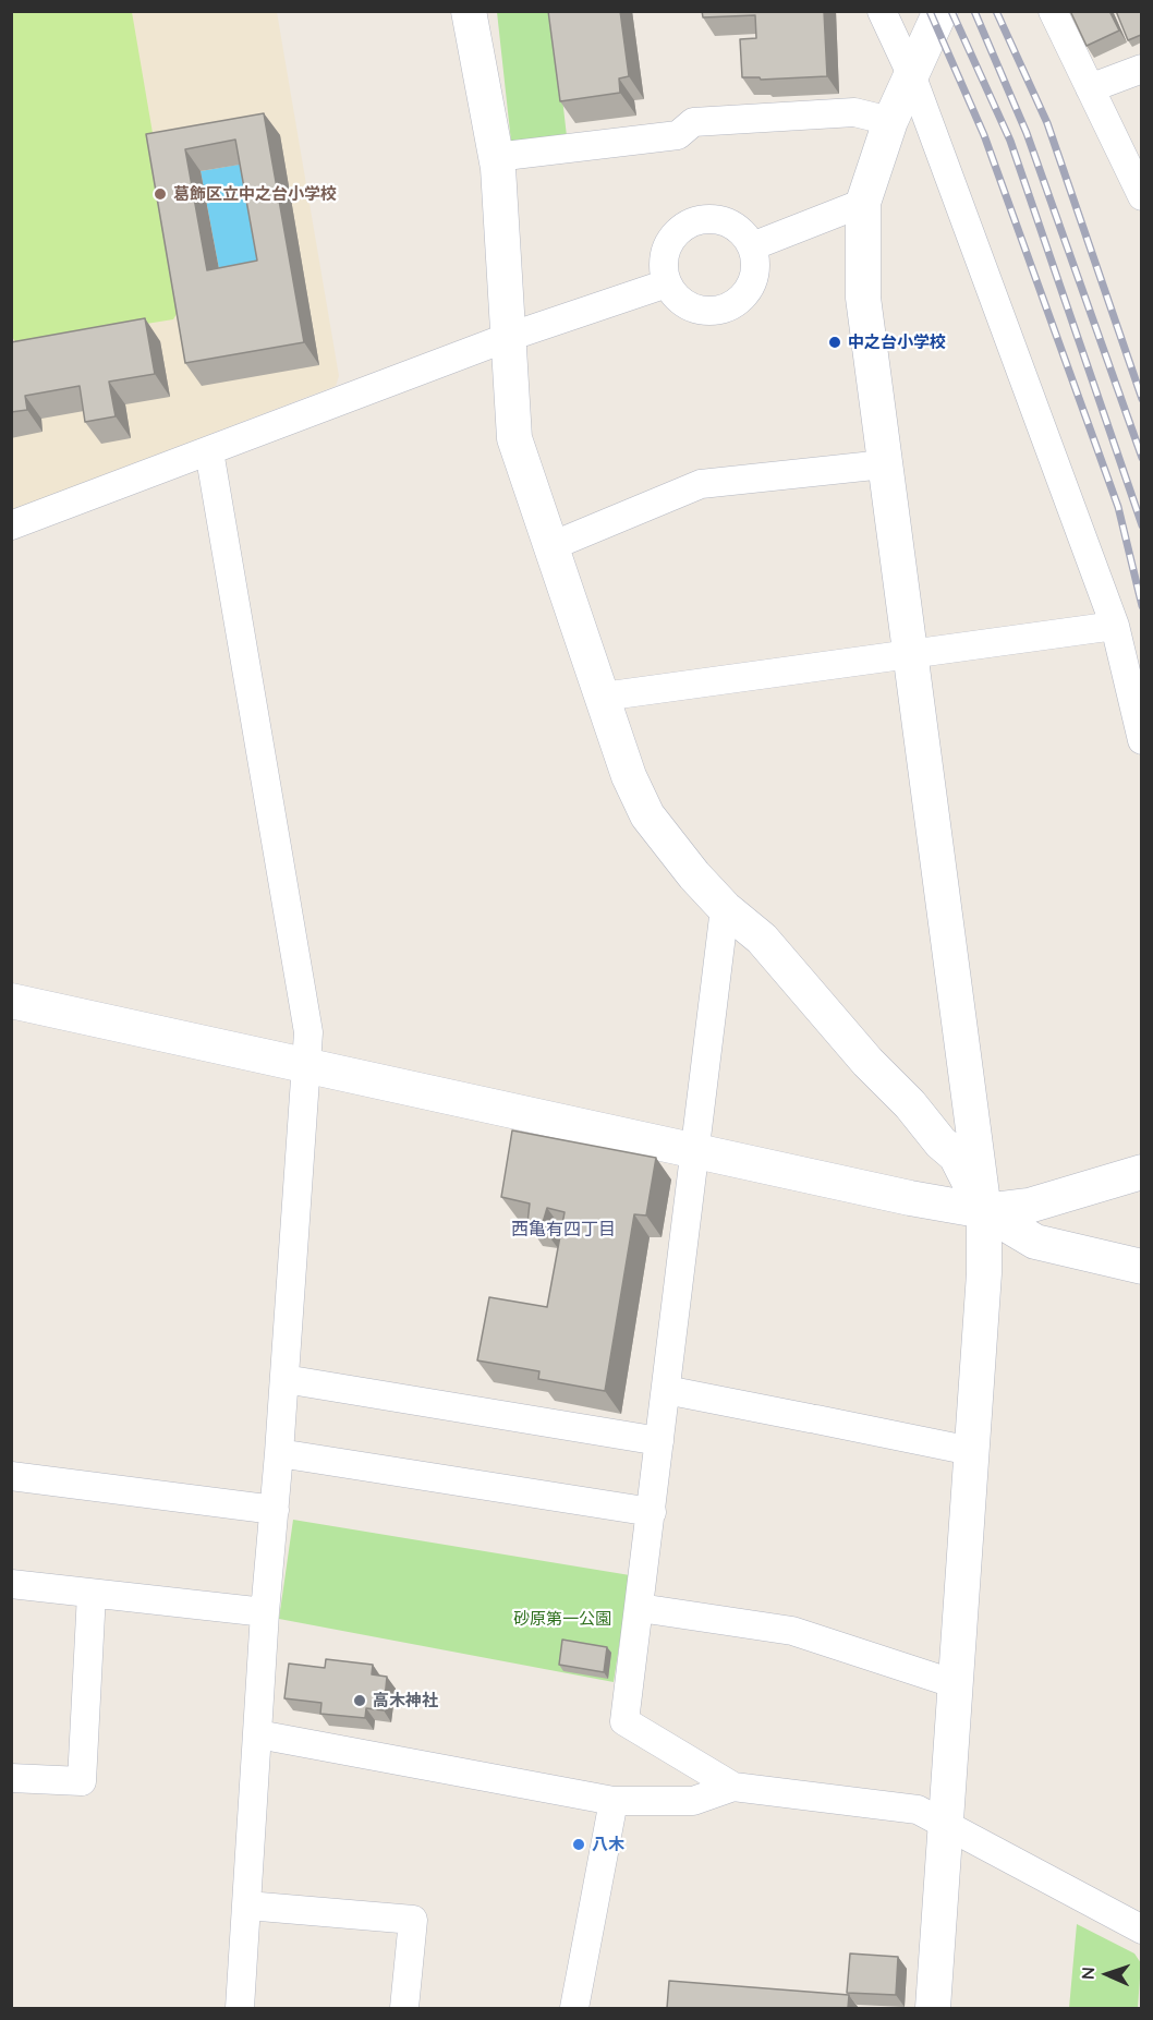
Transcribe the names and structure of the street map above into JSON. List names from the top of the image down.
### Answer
{
  "districts": ["西亀有四丁目"],
  "parks": ["砂原第一公園"],
  "places": [
    "葛飾区立中之台小学校",
    "中之台小学校",
    "高木神社",
    "八木"
  ],
  "north": "left"
}
